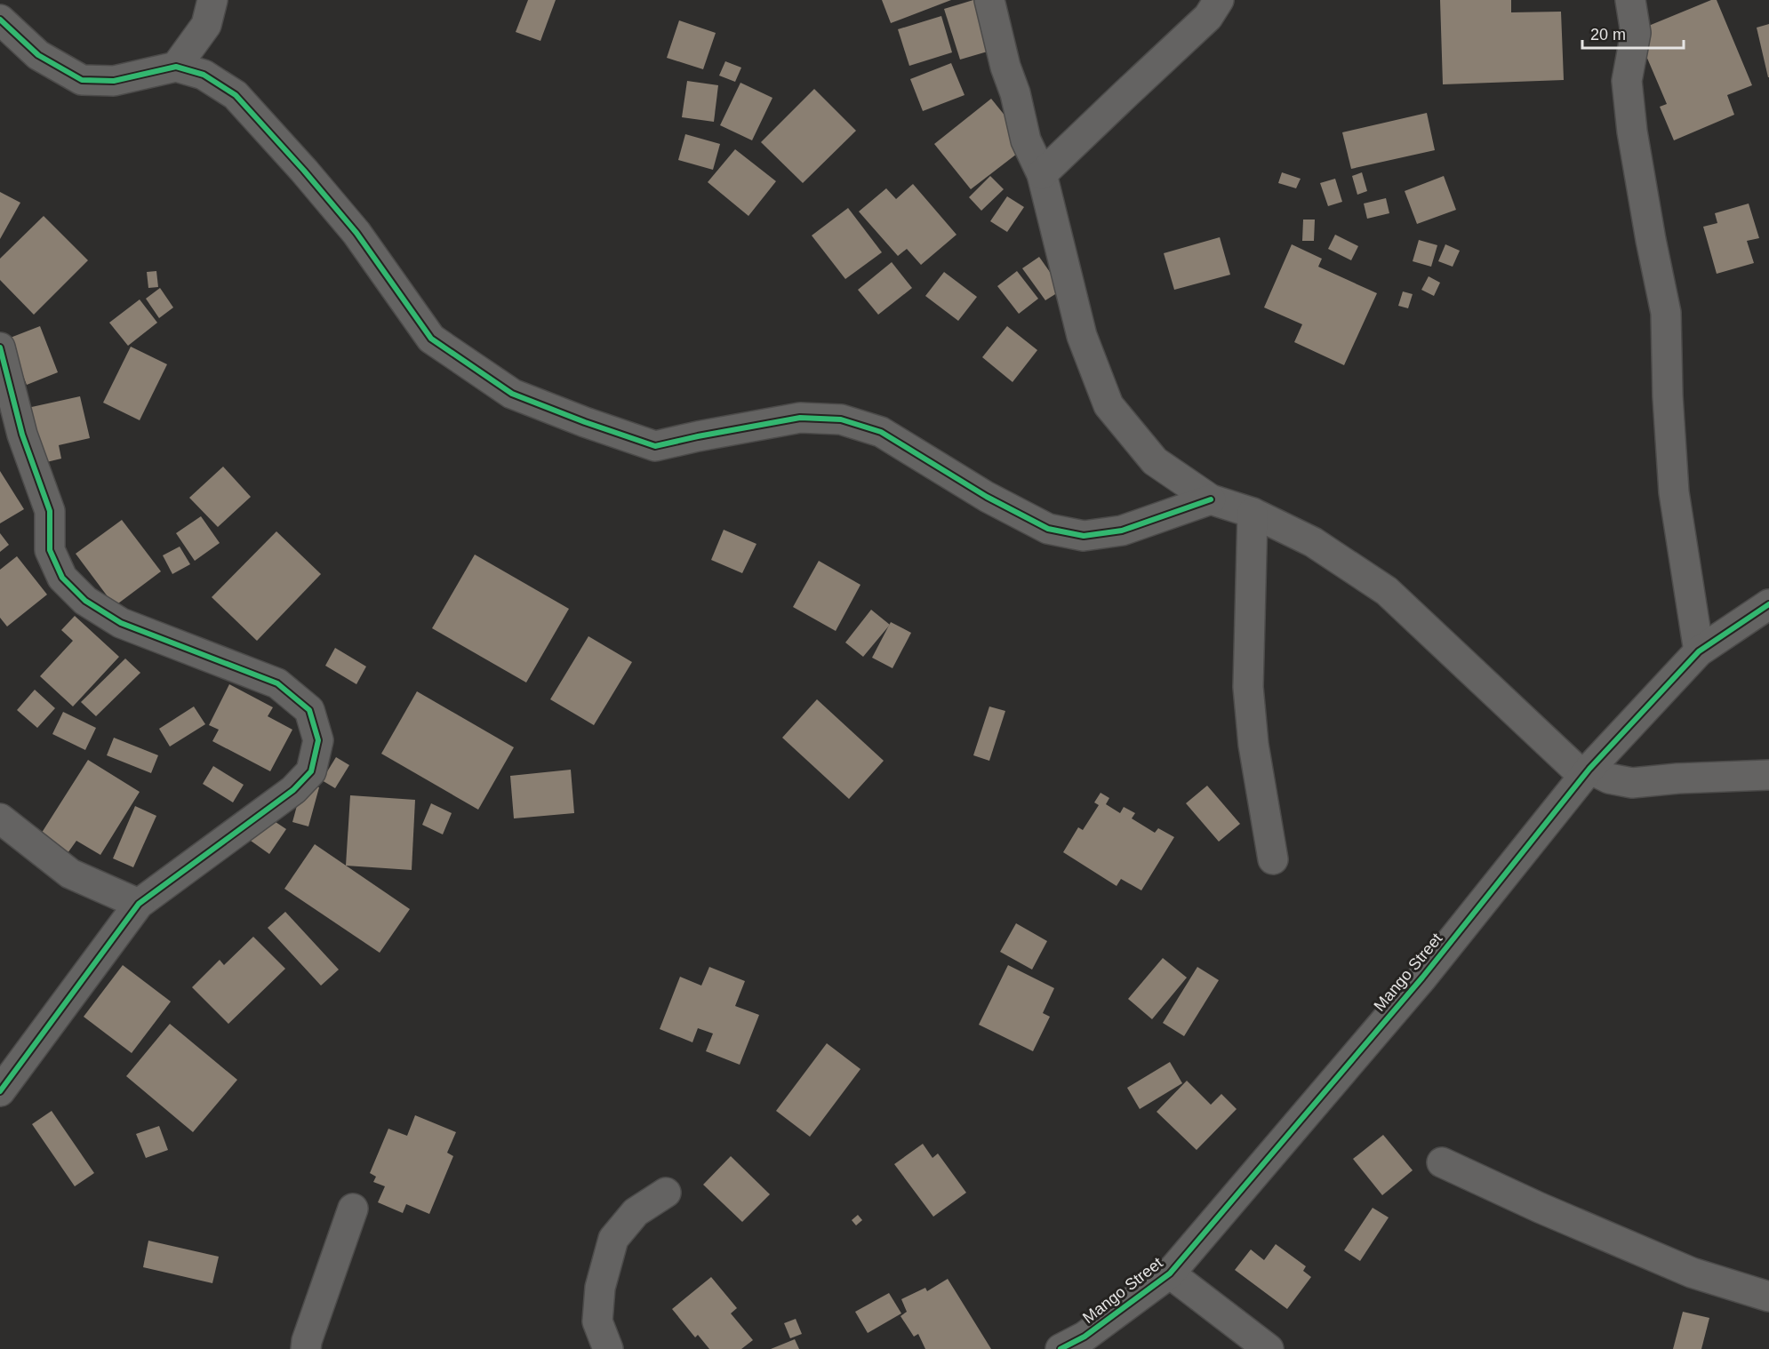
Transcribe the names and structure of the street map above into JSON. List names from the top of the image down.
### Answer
{
  "streets": {
    "street": ["Mango Street"]
  },
  "scale_bar": "20 m"
}
